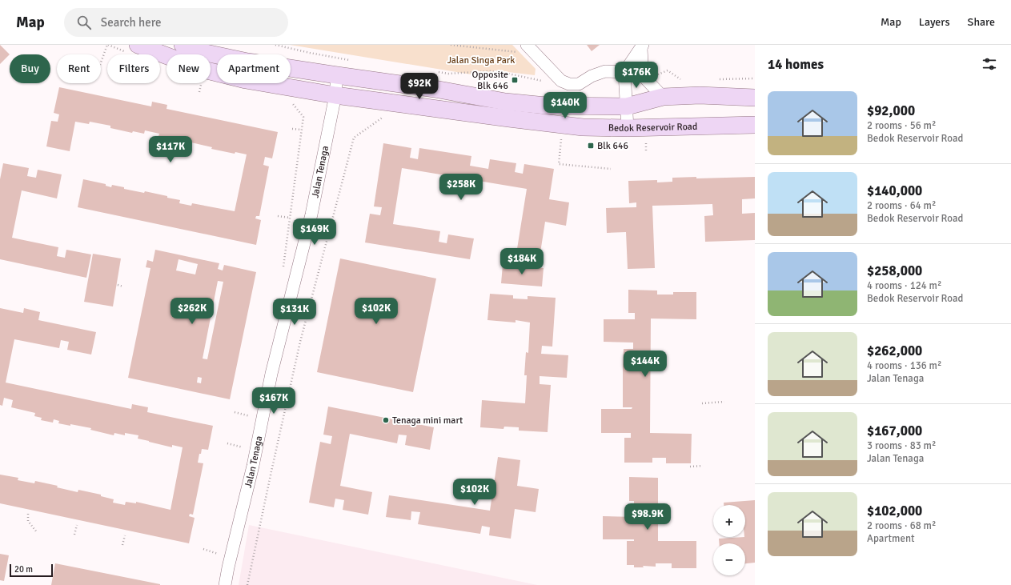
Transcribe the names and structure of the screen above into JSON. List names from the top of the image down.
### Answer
{
  "streets": {
    "main road": ["Bedok Reservoir Road"],
    "street": ["Jalan Tenaga"]
  },
  "crossings": [
    ["Bedok Reservoir Road", "Jalan Tenaga"]
  ],
  "parks": ["Jalan Singa Park"],
  "places": {
    "transit": ["Opposite Blk 646", "Blk 646"],
    "other": ["Tenaga mini mart"]
  },
  "scale_bar": "20 m",
  "page": {
    "header": "Map",
    "search": "Search here",
    "nav": ["Map", "Layers", "Share"],
    "heading": "14 homes",
    "chip": [
      "Buy",
      "Rent",
      "Filters",
      "New",
      "Apartment"
    ],
    "price": [
      "$176K",
      "$92K",
      "$140K",
      "$117K",
      "$258K",
      "$149K",
      "$184K",
      "$262K",
      "$102K",
      "$131K",
      "$144K",
      "$167K",
      "$102K",
      "$98.9K"
    ],
    "list": [
      {
        "name": "$92,000",
        "note": "2 rooms · 56 m² · Bedok Reservoir Road"
      },
      {
        "name": "$140,000",
        "note": "2 rooms · 64 m² · Bedok Reservoir Road"
      },
      {
        "name": "$258,000",
        "note": "4 rooms · 124 m² · Bedok Reservoir Road"
      },
      {
        "name": "$262,000",
        "note": "4 rooms · 136 m² · Jalan Tenaga"
      },
      {
        "name": "$167,000",
        "note": "3 rooms · 83 m² · Jalan Tenaga"
      },
      {
        "name": "$102,000",
        "note": "2 rooms · 68 m² · Apartment"
      }
    ],
    "map_buttons": ["+", "−"],
    "scale": "20 m"
  }
}
